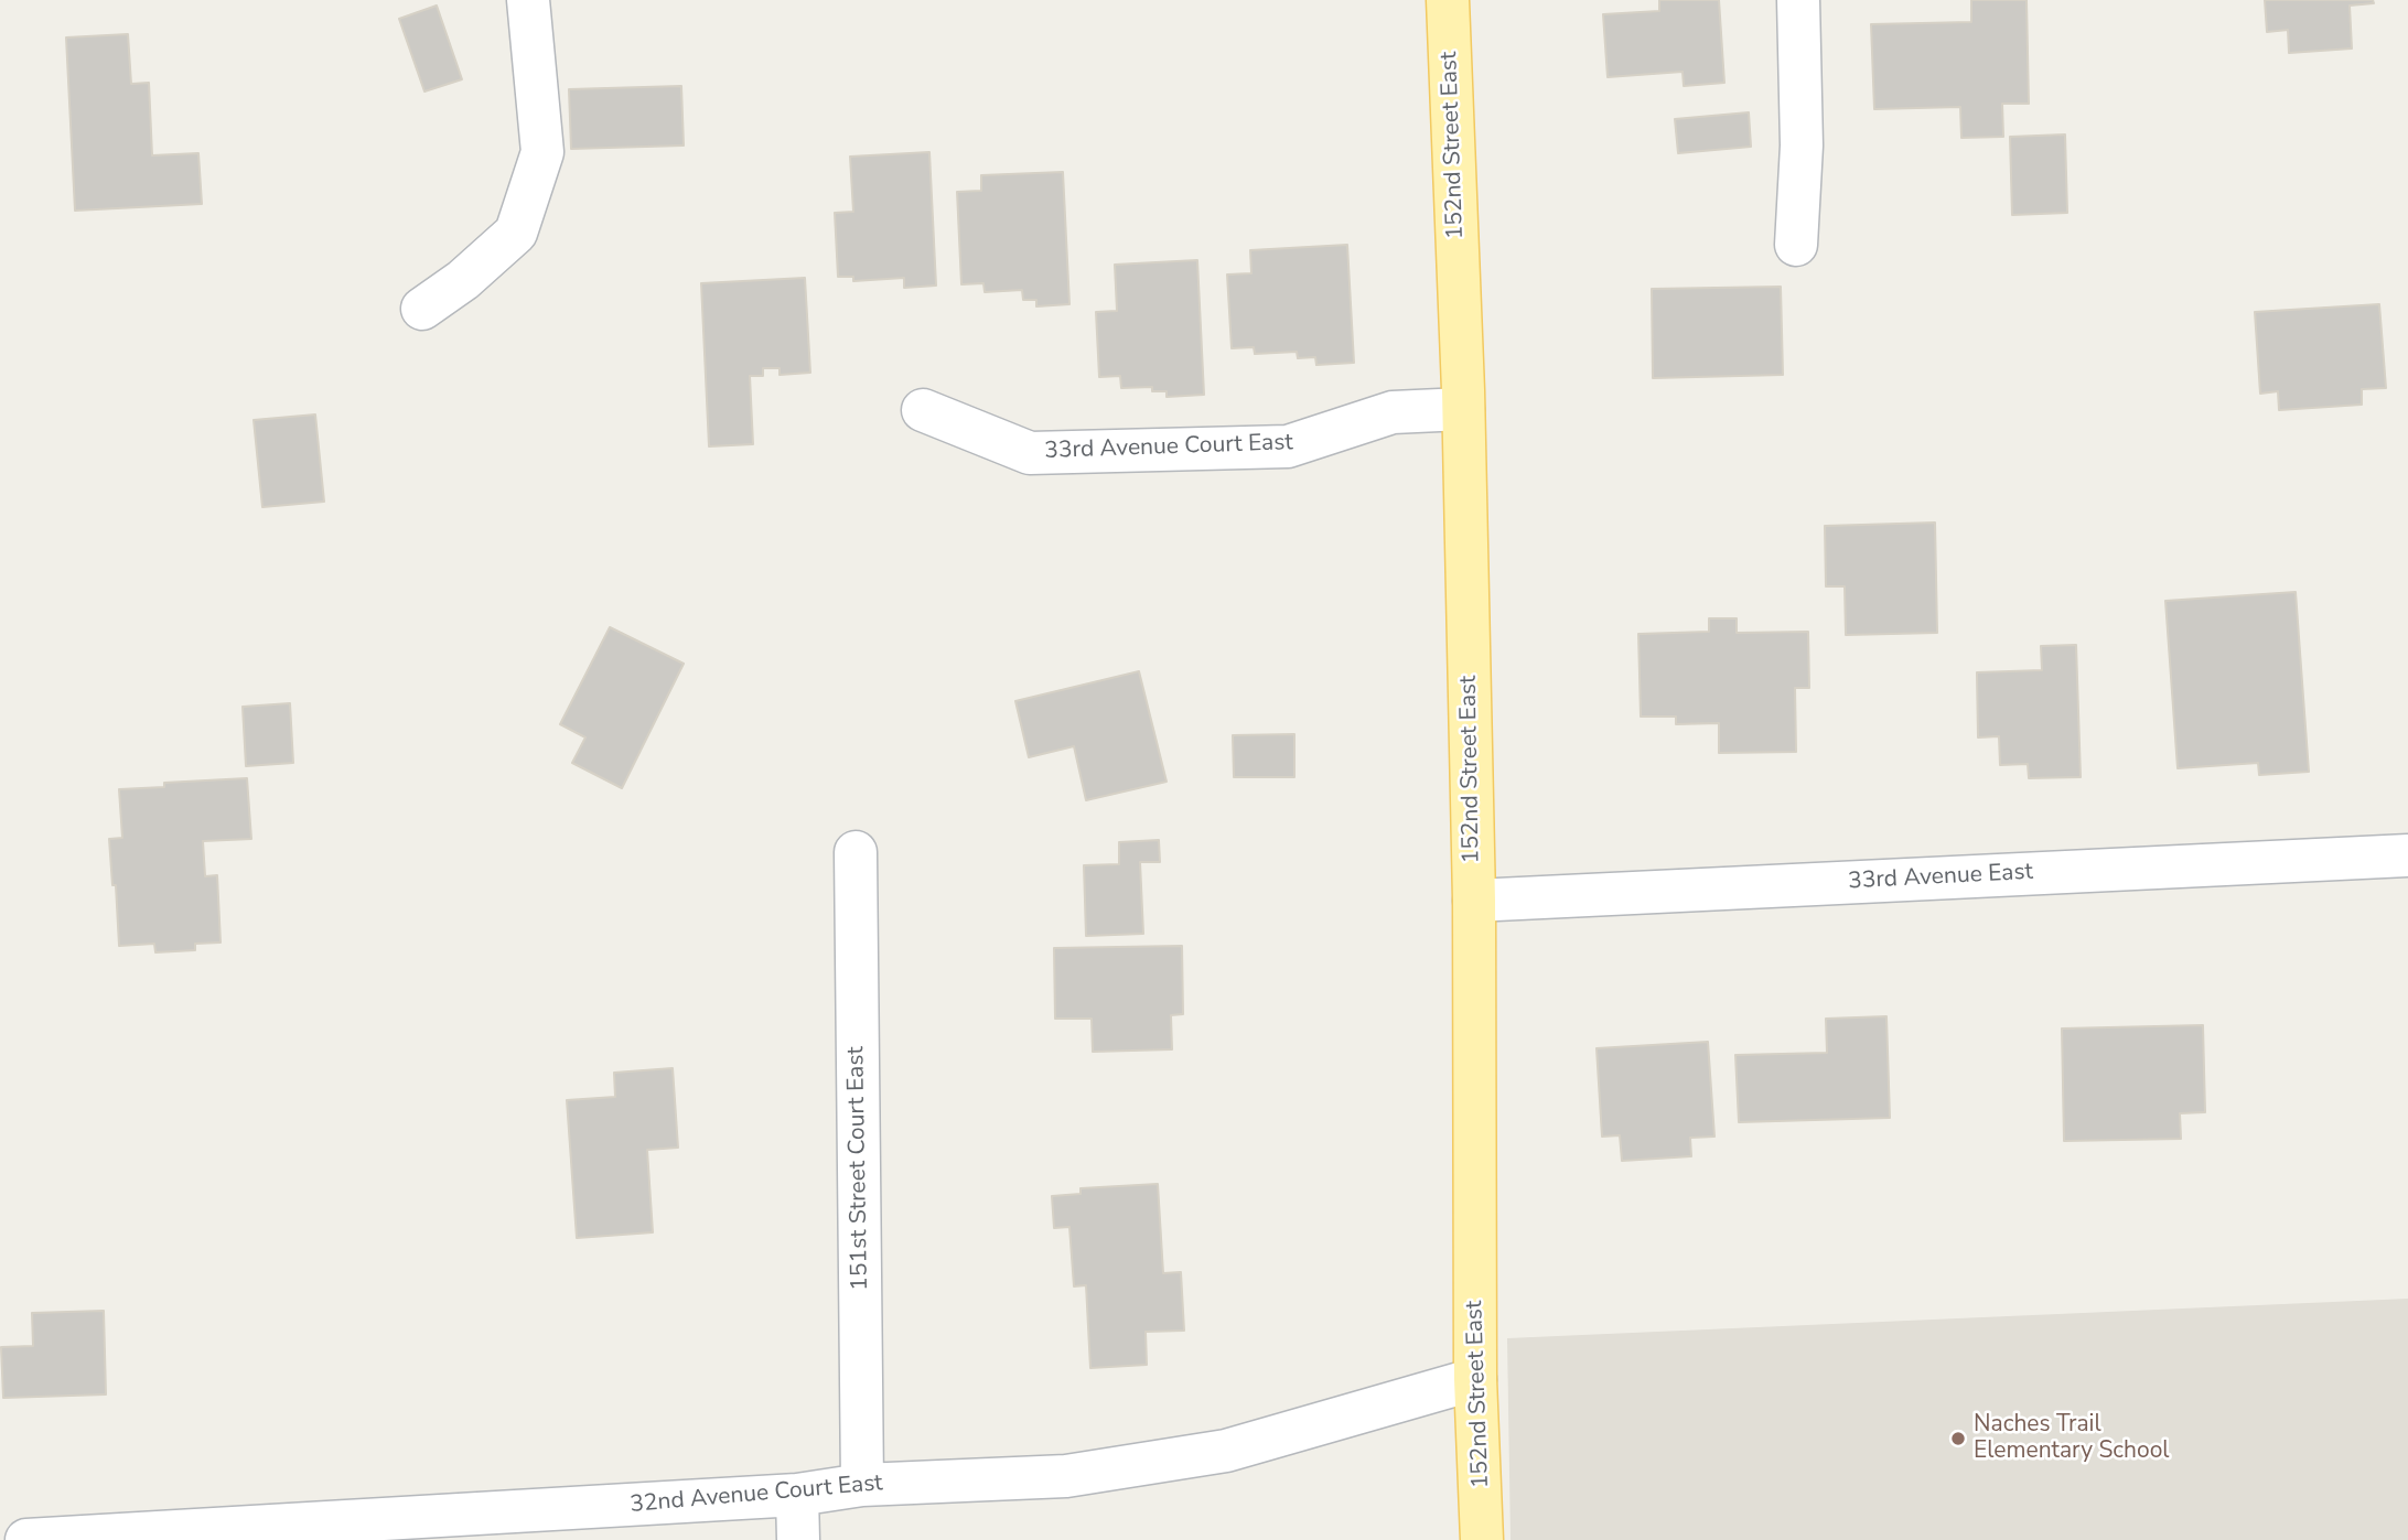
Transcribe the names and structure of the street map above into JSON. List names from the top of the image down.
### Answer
{
  "streets": {
    "main road": ["152nd Street East"],
    "street": [
      "33rd Avenue Court East",
      "33rd Avenue East",
      "151st Street Court East",
      "32nd Avenue Court East"
    ]
  },
  "crossings": [
    ["152nd Street East", "33rd Avenue Court East"],
    ["152nd Street East", "33rd Avenue East"],
    ["152nd Street East", "32nd Avenue Court East"],
    ["151st Street Court East", "32nd Avenue Court East"]
  ],
  "places": ["Naches Trail Elementary School"]
}
